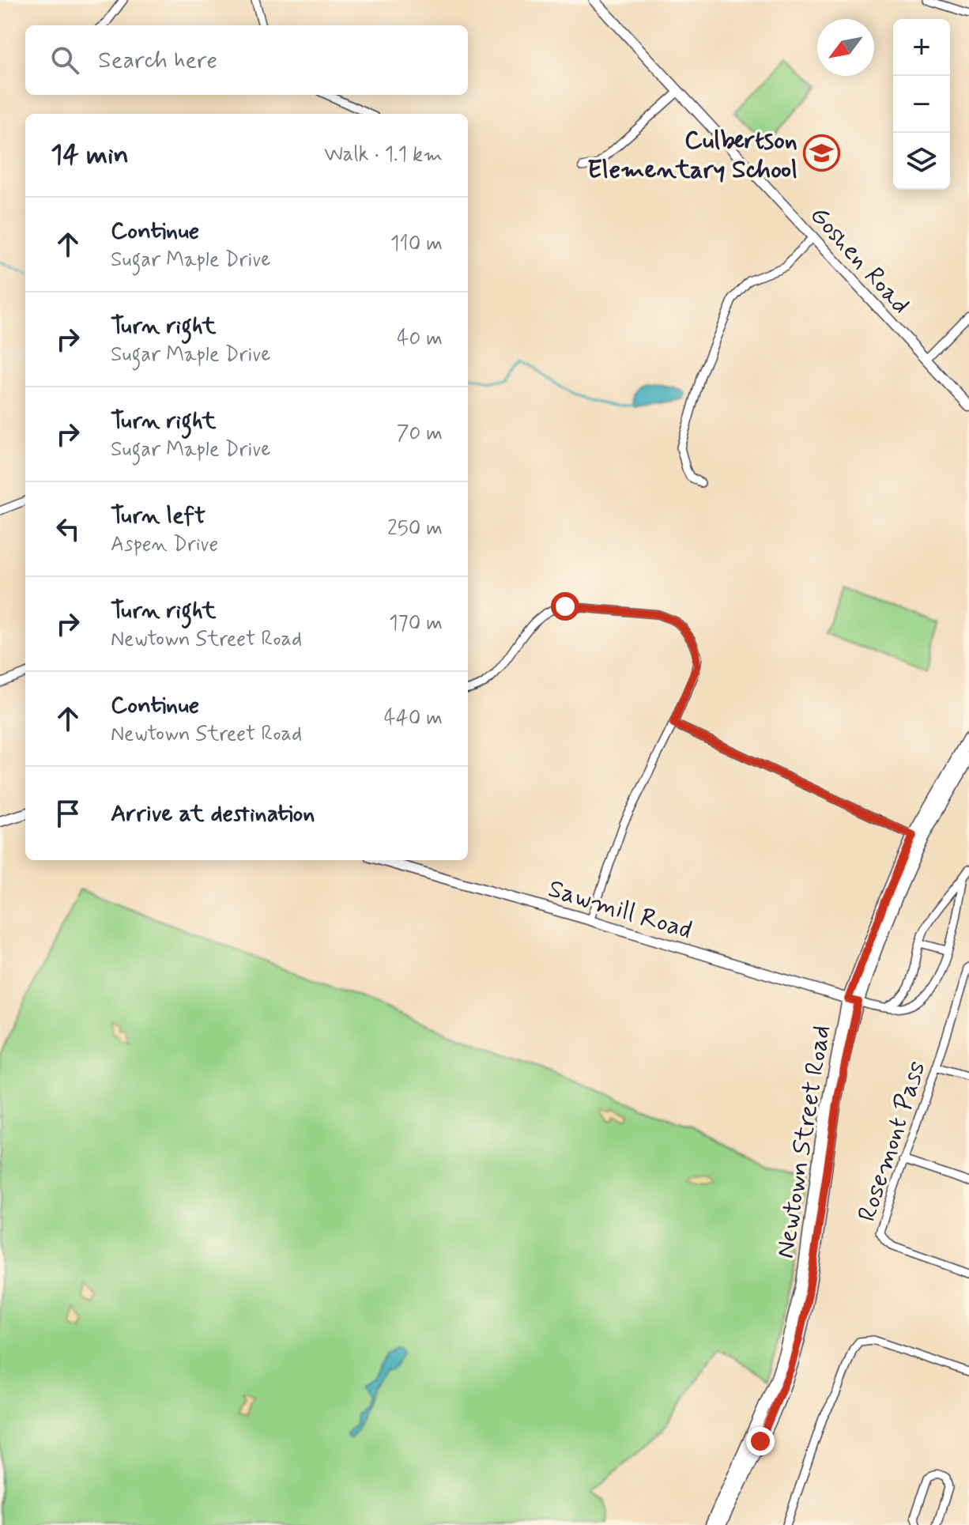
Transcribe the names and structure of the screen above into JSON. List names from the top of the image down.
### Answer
{
  "streets": {
    "main road": ["Newtown Street Road"],
    "street": ["Goshen Road", "Sawmill Road", "Rosemont Pass"]
  },
  "crossings": [
    ["Sawmill Road", "Newtown Street Road"]
  ],
  "places": {
    "school or university": ["Culbertson Elementary School"]
  },
  "north": "bottom left",
  "page": {
    "map_buttons": ["+", "−"],
    "search": "Search here",
    "heading": ["14 min", "Walk · 1.1 km"],
    "list": [
      ["Continue", "Sugar Maple Drive", "110 m"],
      ["Turn right", "Sugar Maple Drive", "40 m"],
      ["Turn right", "Sugar Maple Drive", "70 m"],
      ["Turn left", "Aspen Drive", "250 m"],
      ["Turn right", "Newtown Street Road", "170 m"],
      ["Continue", "Newtown Street Road", "440 m"],
      "Arrive at destination"
    ]
  }
}
